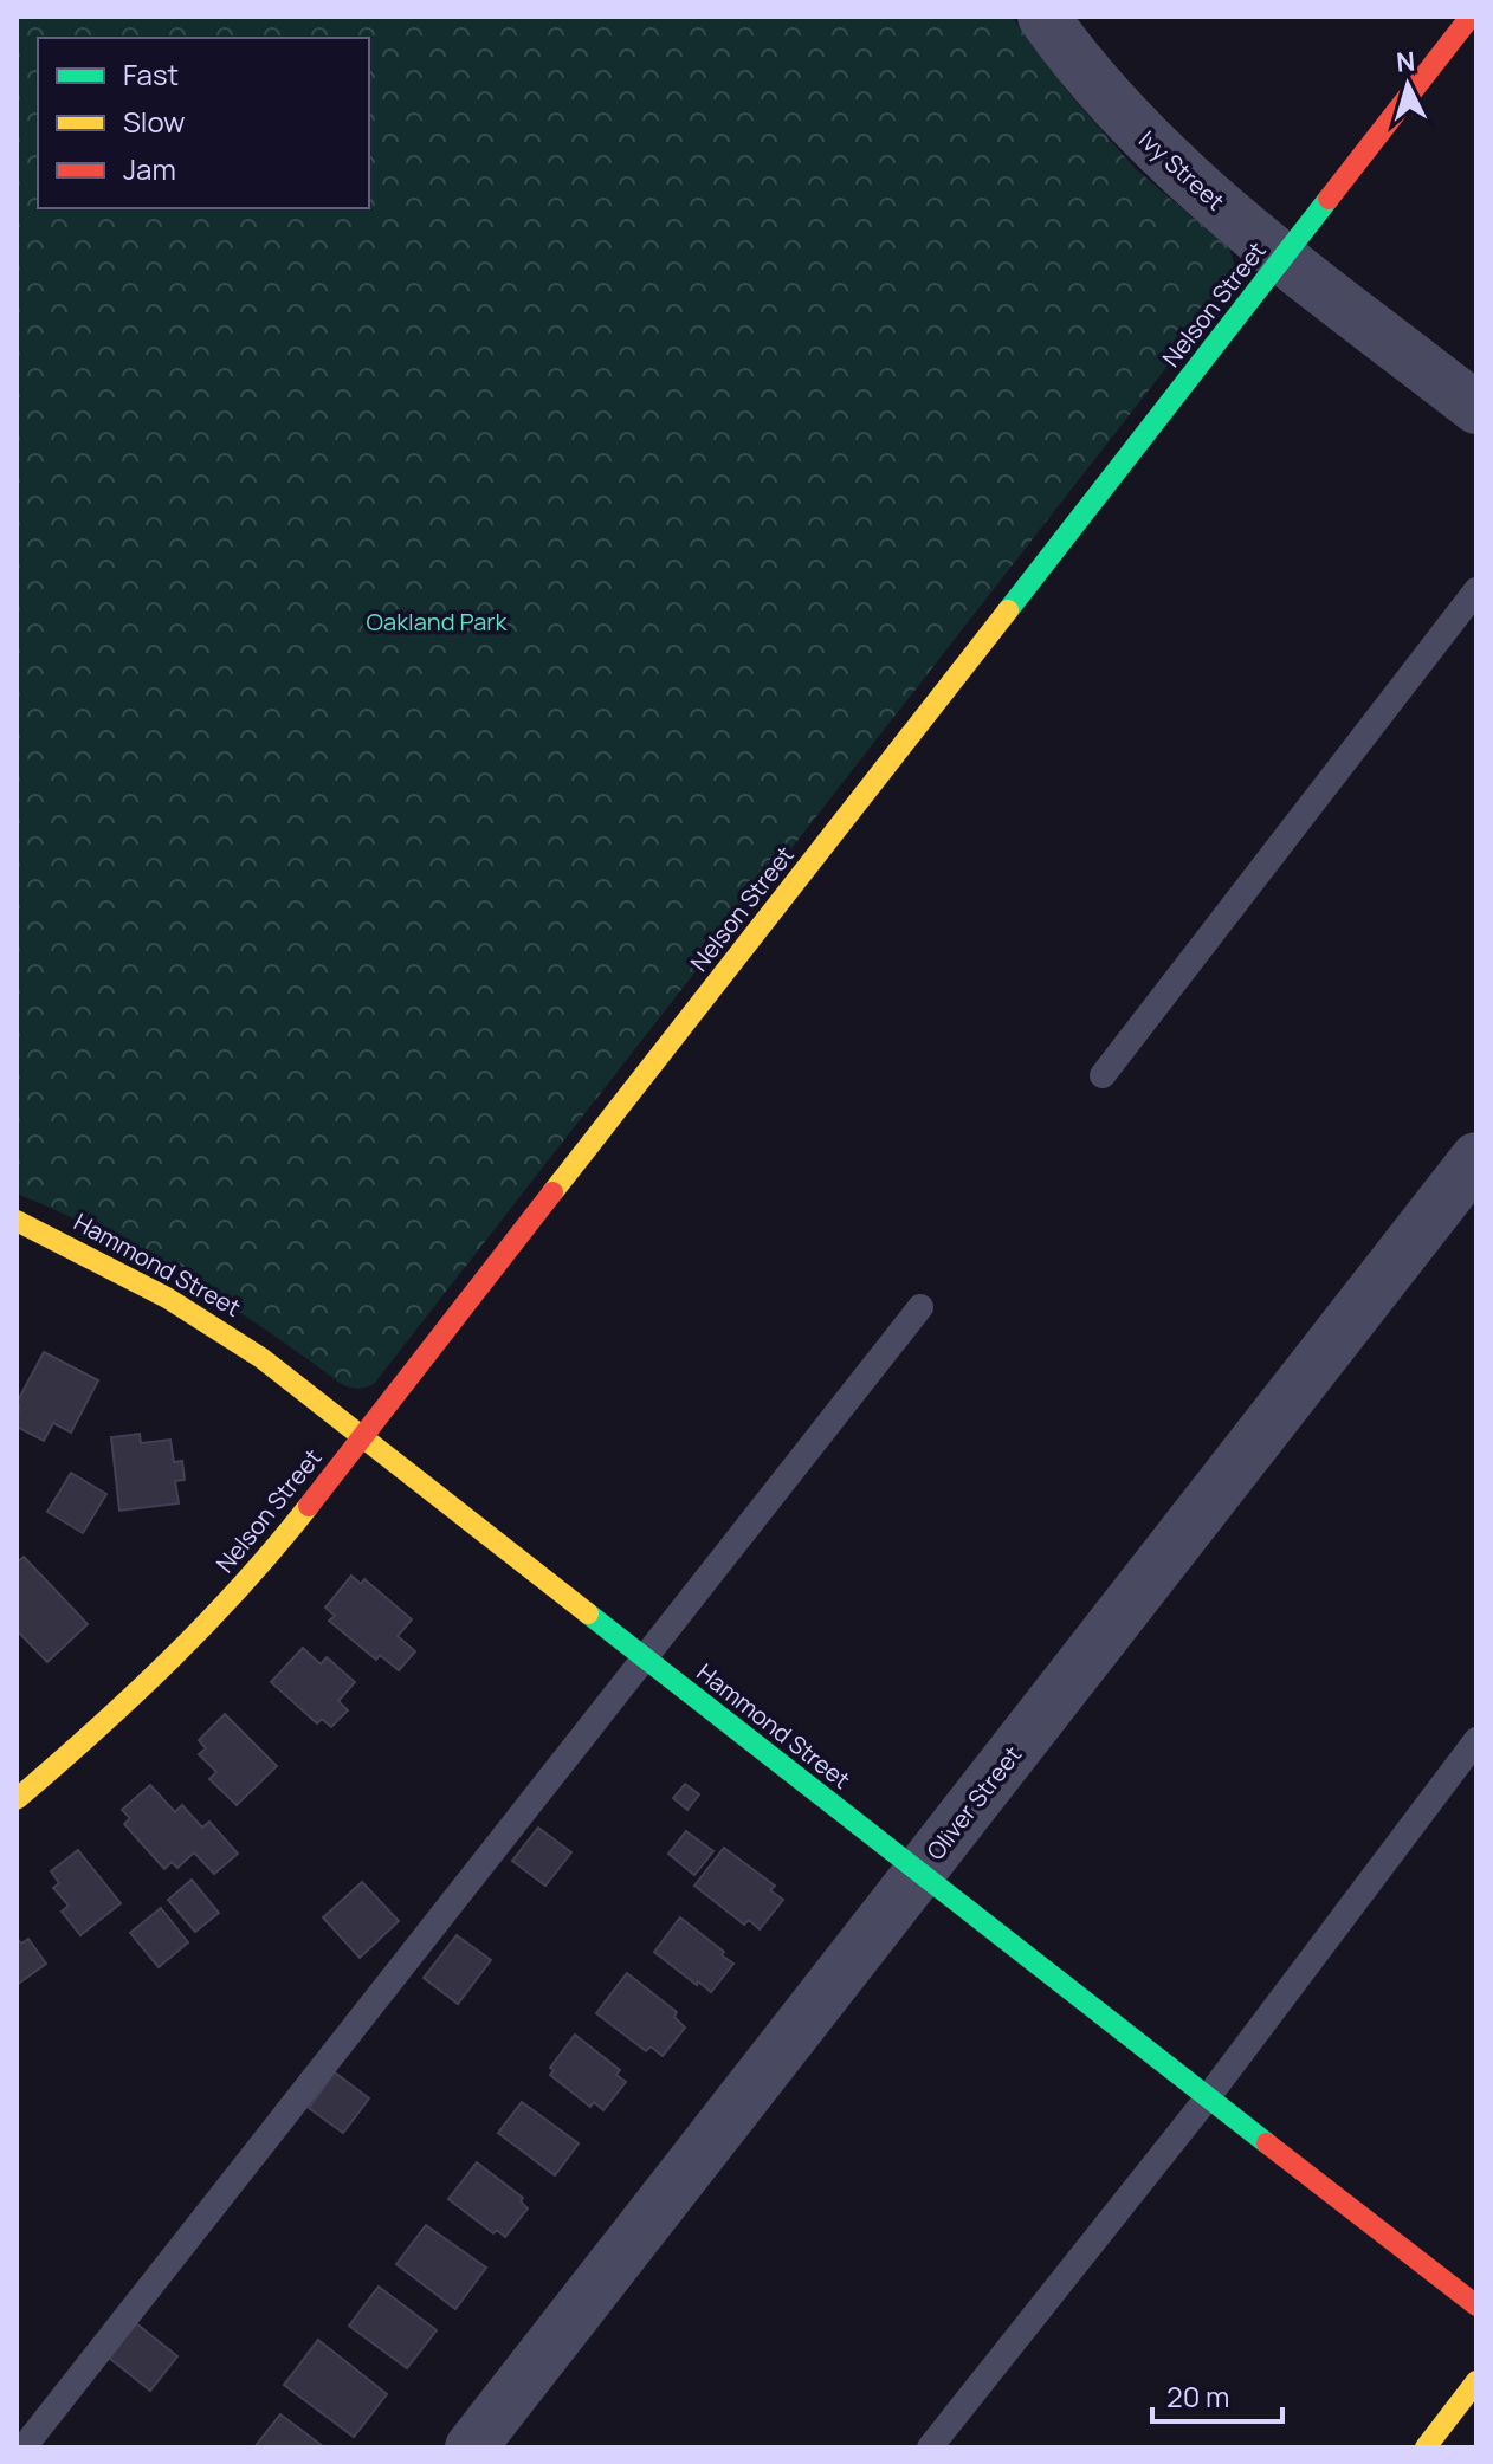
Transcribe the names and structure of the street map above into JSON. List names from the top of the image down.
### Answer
{
  "streets": {
    "street": [
      "Ivy Street",
      "Nelson Street",
      "Hammond Street",
      "Oliver Street"
    ]
  },
  "crossings": [
    ["Ivy Street", "Nelson Street"],
    ["Nelson Street", "Hammond Street"],
    ["Hammond Street", "Oliver Street"]
  ],
  "parks": ["Oakland Park"],
  "legend": ["Fast", "Slow", "Jam"],
  "scale_bar": "20 m",
  "north": "top"
}
